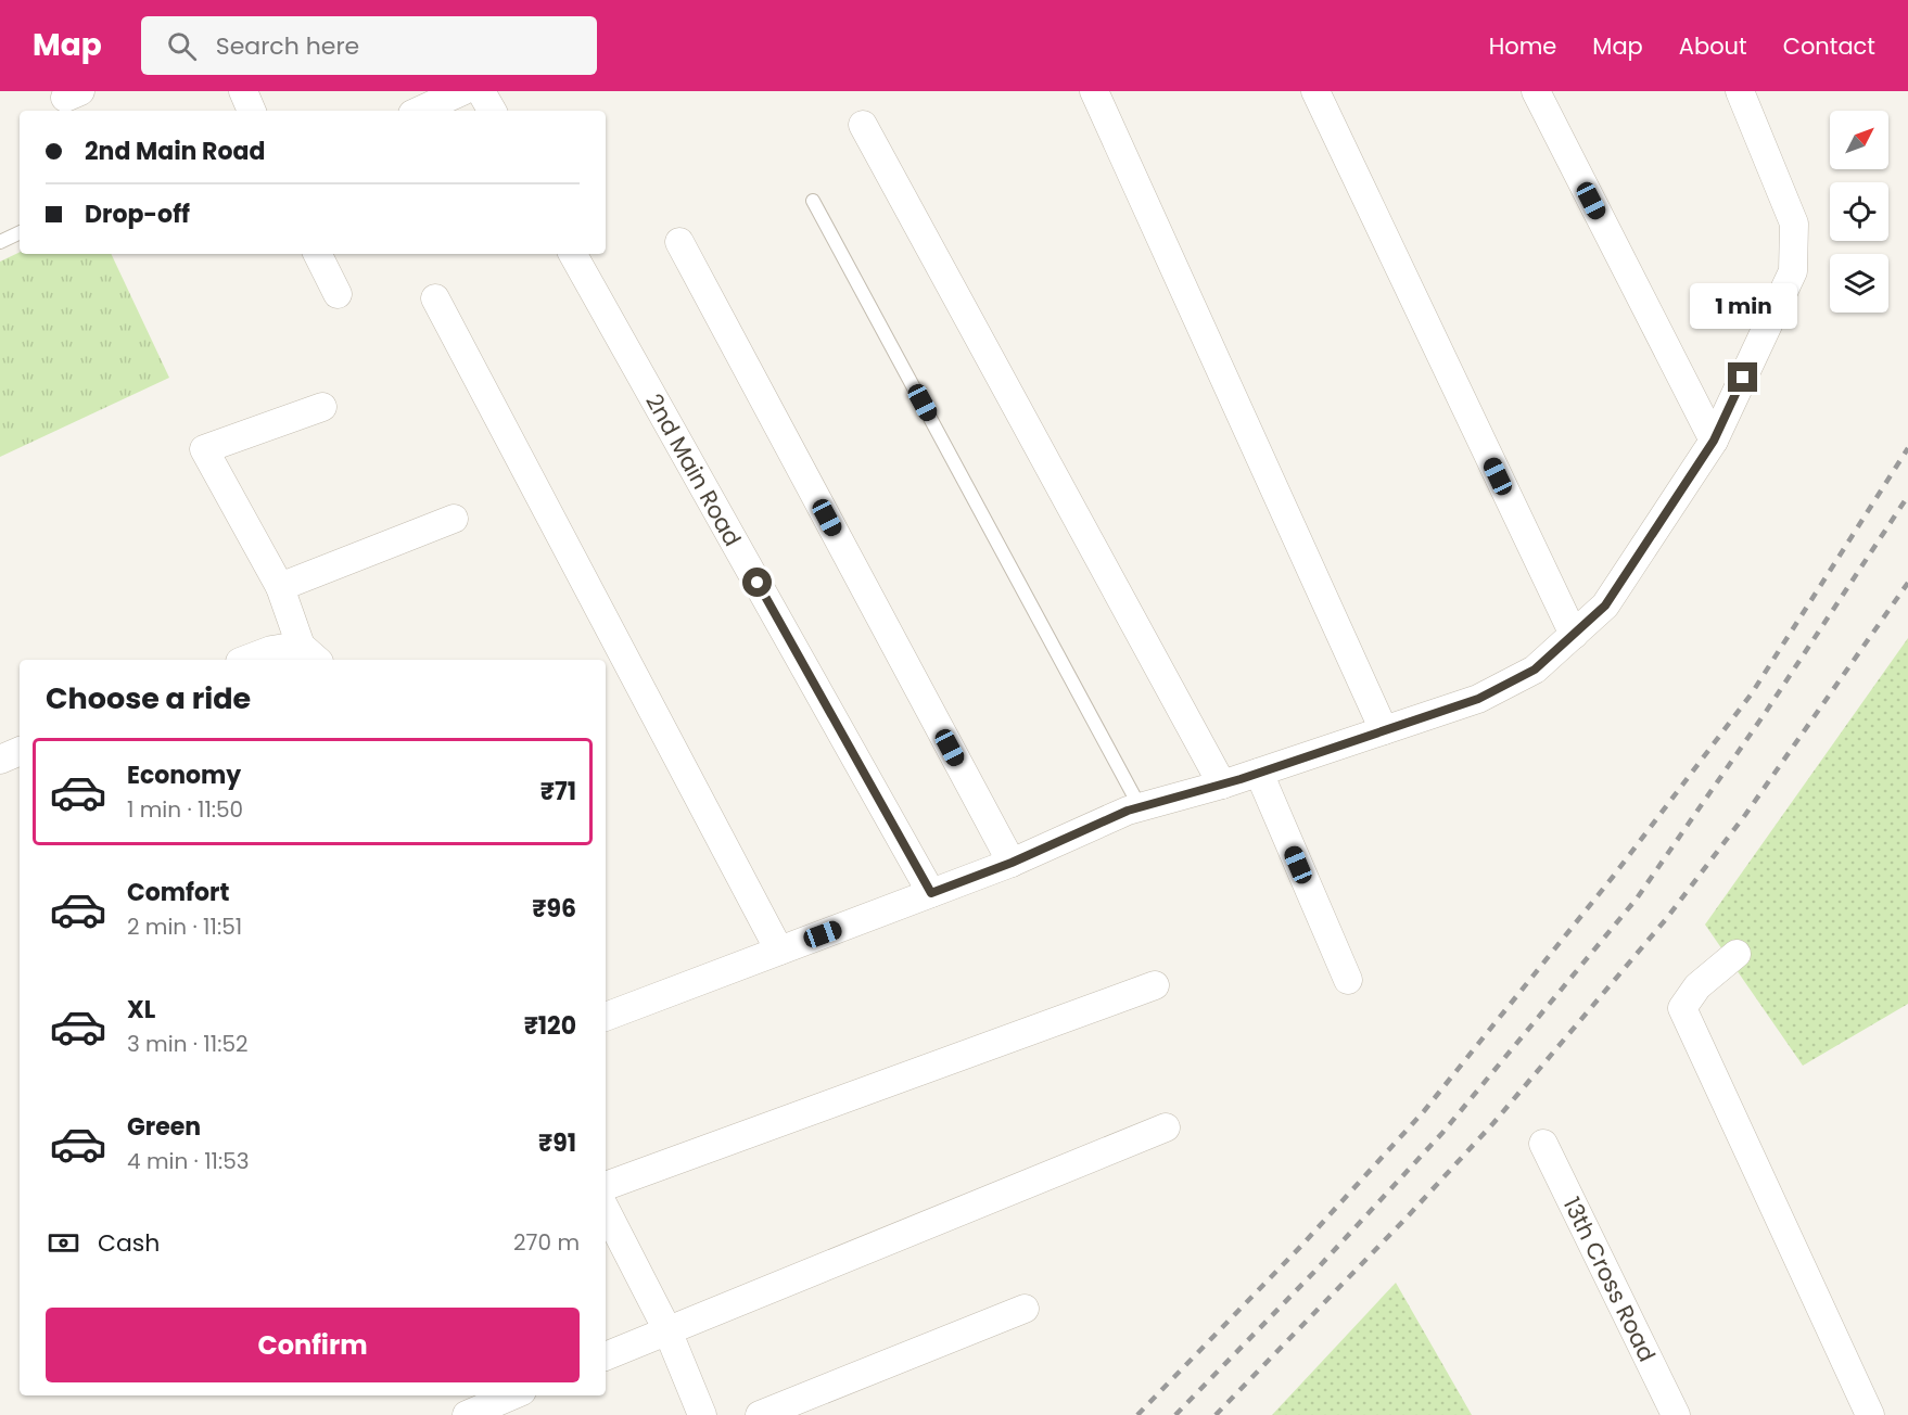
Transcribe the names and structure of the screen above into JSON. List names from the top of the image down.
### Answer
{
  "streets": {
    "street": ["2nd Main Road", "13th Cross Road"]
  },
  "north": "top right",
  "page": {
    "header": "Map",
    "search": "Search here",
    "nav": [
      "Home",
      "Map",
      "About",
      "Contact"
    ],
    "banner": ["2nd Main Road", "Drop-off"],
    "bubble": "1 min",
    "heading": "Choose a ride",
    "list": [
      {
        "name": "Economy",
        "note": "1 min · 11:50",
        "value": "₹71"
      },
      {
        "name": "Comfort",
        "note": "2 min · 11:51",
        "value": "₹96"
      },
      {
        "name": "XL",
        "note": "3 min · 11:52",
        "value": "₹120"
      },
      {
        "name": "Green",
        "note": "4 min · 11:53",
        "value": "₹91"
      }
    ],
    "pay": ["Cash", "270 m"],
    "buttons": "Confirm"
  }
}
